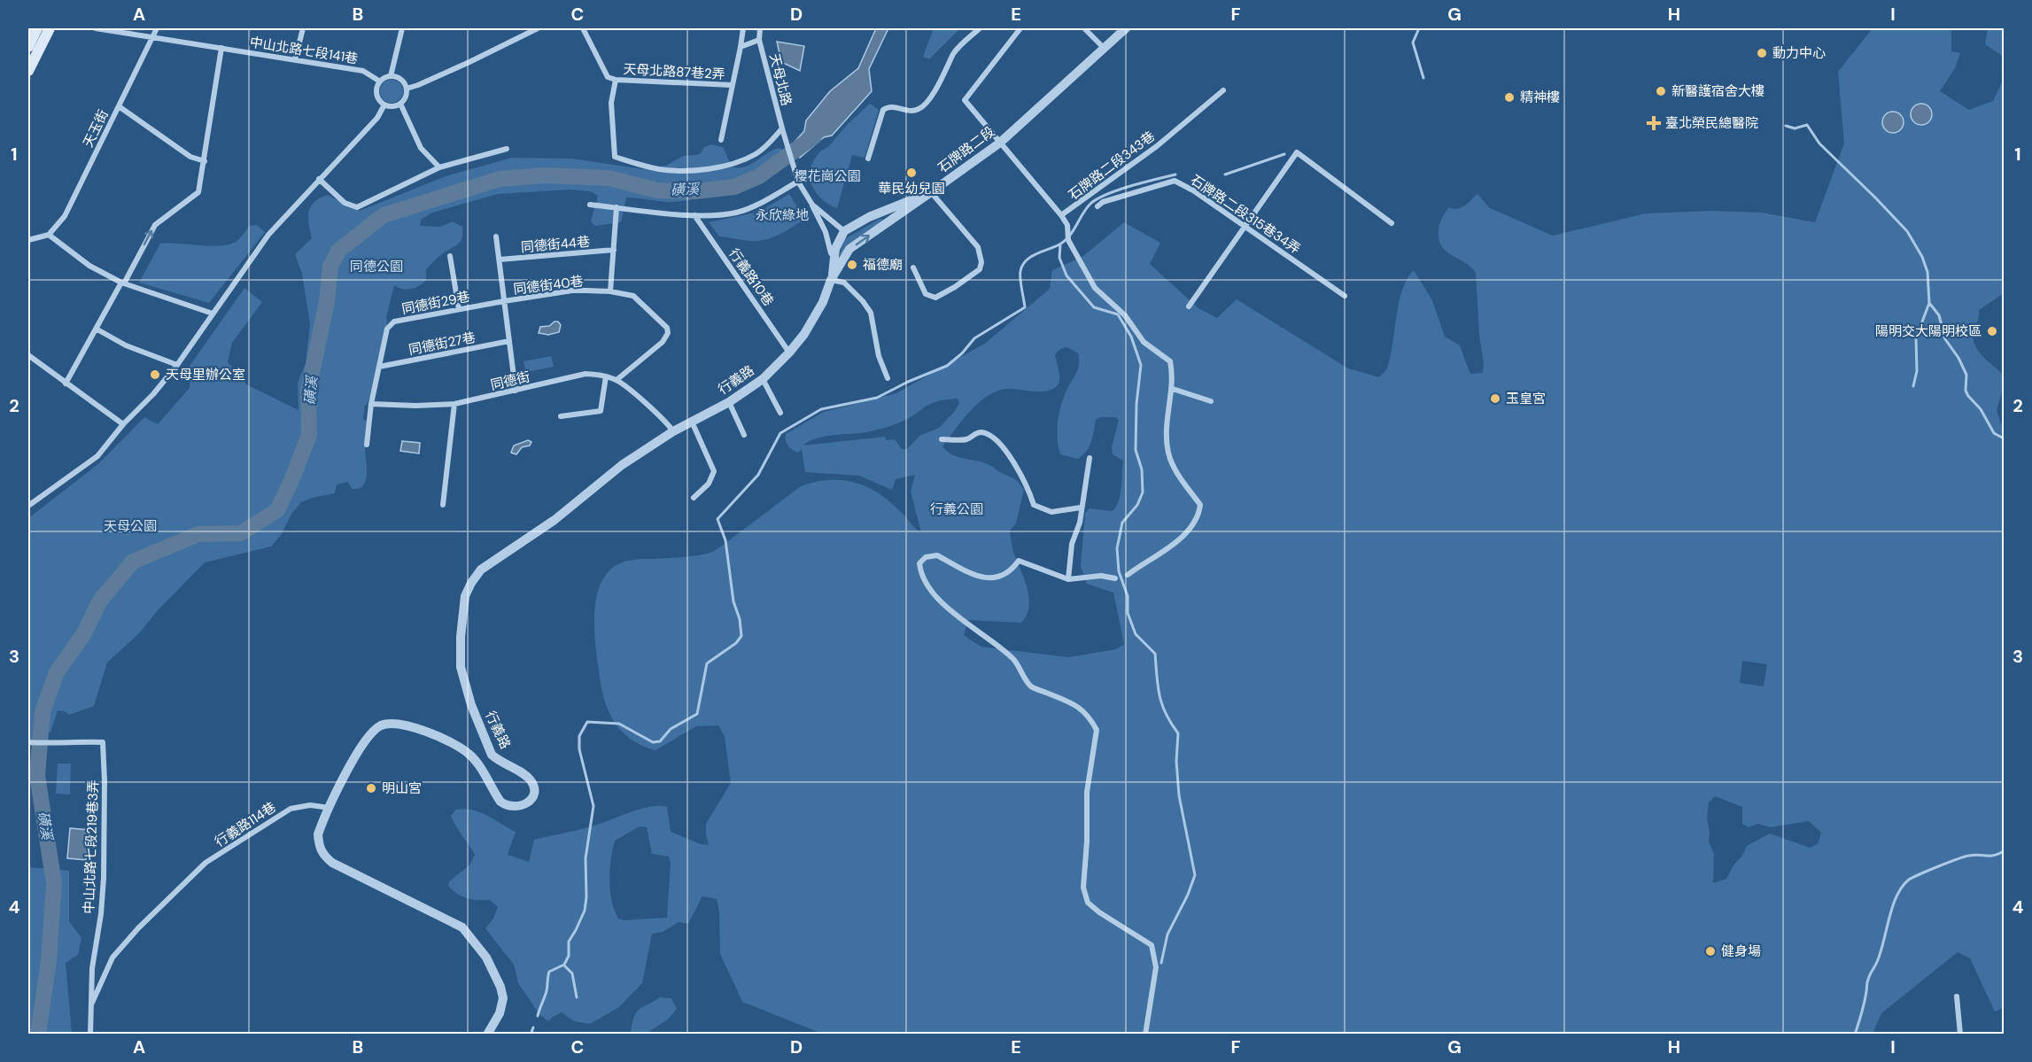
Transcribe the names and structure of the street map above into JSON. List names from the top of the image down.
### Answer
{
  "streets": {
    "street": [
      "中山北路七段141巷",
      "天母北路87巷2弄",
      "天母北路",
      "天玉街",
      "石牌路二段",
      "石牌路二段343巷",
      "石牌路二段315巷34弄",
      "同德街44巷",
      "行義路10巷",
      "同德街40巷",
      "同德街29巷",
      "同德街27巷",
      "行義路",
      "同德街",
      "行義路114巷",
      "中山北路七段219巷3弄"
    ]
  },
  "crossings": [
    ["中山北路七段141巷", "天玉街"],
    ["石牌路二段", "石牌路二段343巷"],
    ["行義路10巷", "行義路"],
    ["同德街40巷", "同德街29巷"],
    ["同德街40巷", "同德街"],
    ["同德街29巷", "同德街27巷"],
    ["同德街29巷", "同德街"],
    ["行義路", "同德街"],
    ["行義路", "行義路114巷"],
    ["行義路114巷", "中山北路七段219巷3弄"]
  ],
  "water": ["磺溪"],
  "parks": [
    "櫻花崗公園",
    "永欣綠地",
    "同德公園",
    "行義公園",
    "天母公園"
  ],
  "places": {
    "other": [
      "動力中心",
      "新醫護宿舍大樓",
      "精神樓",
      "華民幼兒園",
      "福德廟",
      "陽明交大陽明校區",
      "天母里辦公室",
      "玉皇宮",
      "明山宮",
      "健身場"
    ],
    "health": ["臺北榮民總醫院"]
  },
  "grid": {
    "columns": [
      "A",
      "B",
      "C",
      "D",
      "E",
      "F",
      "G",
      "H",
      "I"
    ],
    "rows": [
      "1",
      "2",
      "3",
      "4"
    ]
  }
}
